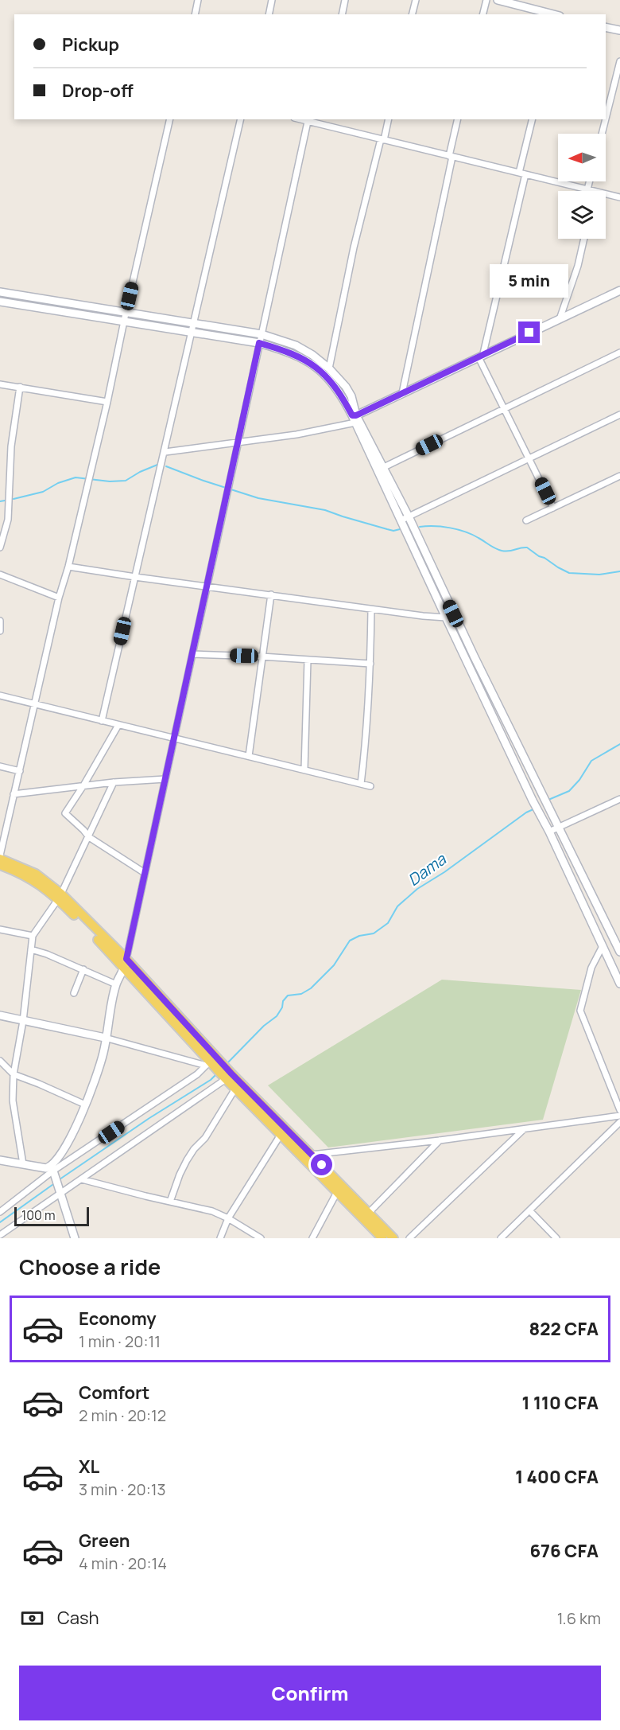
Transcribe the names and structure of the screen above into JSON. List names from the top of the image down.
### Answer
{
  "water": ["Dama"],
  "scale_bar": "100 m",
  "north": "left",
  "page": {
    "banner": ["Pickup", "Drop-off"],
    "bubble": "5 min",
    "scale": "100 m",
    "heading": "Choose a ride",
    "list": [
      {
        "name": "Economy",
        "note": "1 min · 20:11",
        "value": "822 CFA"
      },
      {
        "name": "Comfort",
        "note": "2 min · 20:12",
        "value": "1 110 CFA"
      },
      {
        "name": "XL",
        "note": "3 min · 20:13",
        "value": "1 400 CFA"
      },
      {
        "name": "Green",
        "note": "4 min · 20:14",
        "value": "676 CFA"
      }
    ],
    "pay": ["Cash", "1.6 km"],
    "buttons": "Confirm"
  }
}
